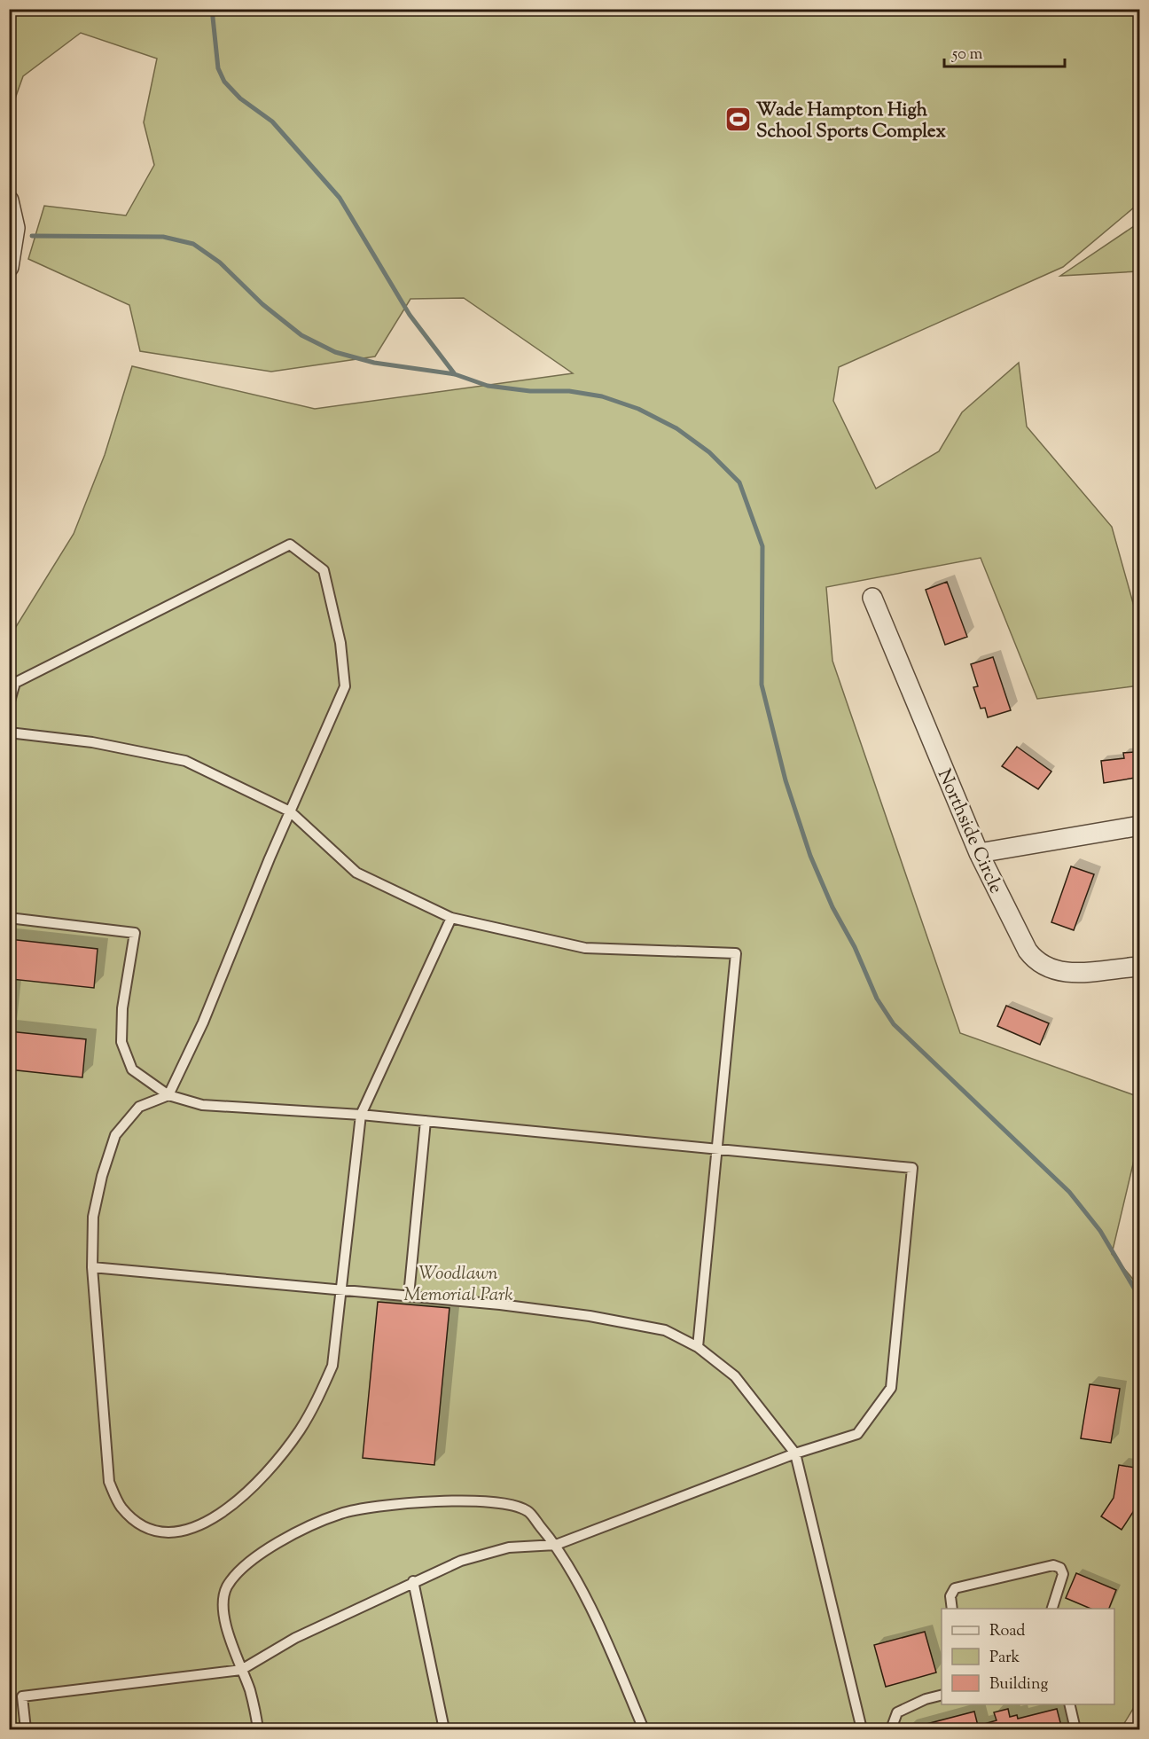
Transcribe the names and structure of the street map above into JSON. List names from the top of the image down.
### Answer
{
  "streets": {
    "street": ["Northside Circle"]
  },
  "parks": ["Woodlawn Memorial Park"],
  "places": {
    "sports": ["Wade Hampton High School Sports Complex"]
  },
  "legend": ["Road", "Park", "Building"],
  "scale_bar": "50 m"
}
